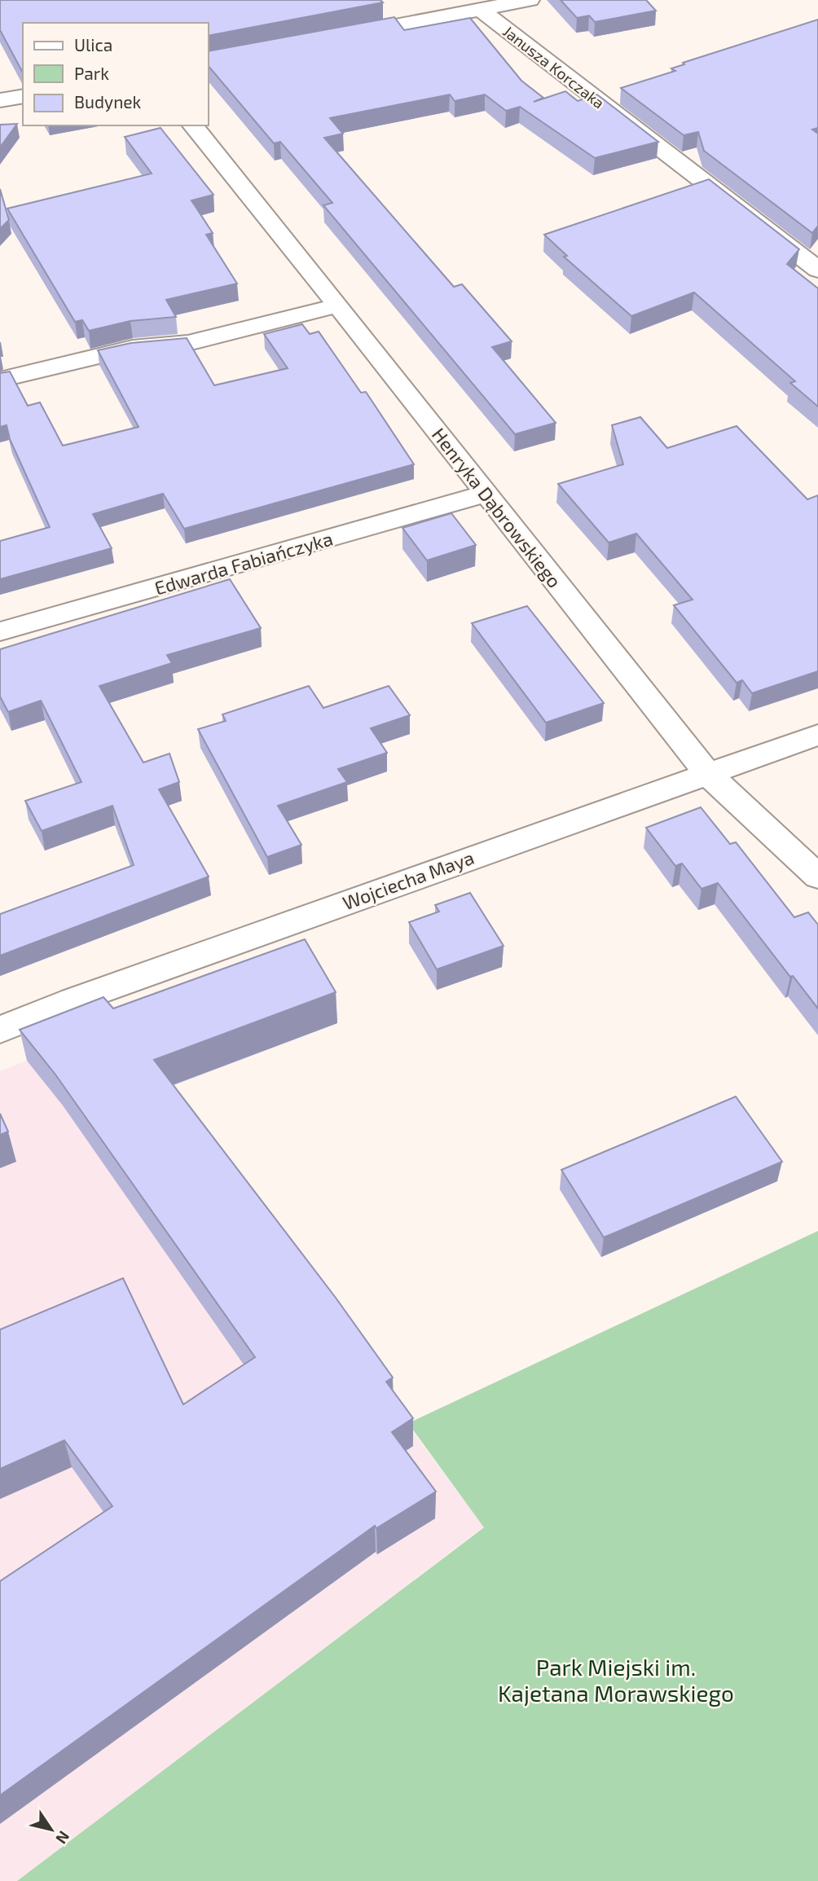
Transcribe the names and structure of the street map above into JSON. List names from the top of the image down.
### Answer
{
  "streets": {
    "street": [
      "Janusza Korczaka",
      "Henryka Dąbrowskiego",
      "Edwarda Fabiańczyka",
      "Wojciecha Maya"
    ]
  },
  "crossings": [
    ["Henryka Dąbrowskiego", "Edwarda Fabiańczyka"],
    ["Henryka Dąbrowskiego", "Wojciecha Maya"]
  ],
  "parks": ["Park Miejski im. Kajetana Morawskiego"],
  "legend": ["Ulica", "Park", "Budynek"],
  "north": "bottom right"
}
